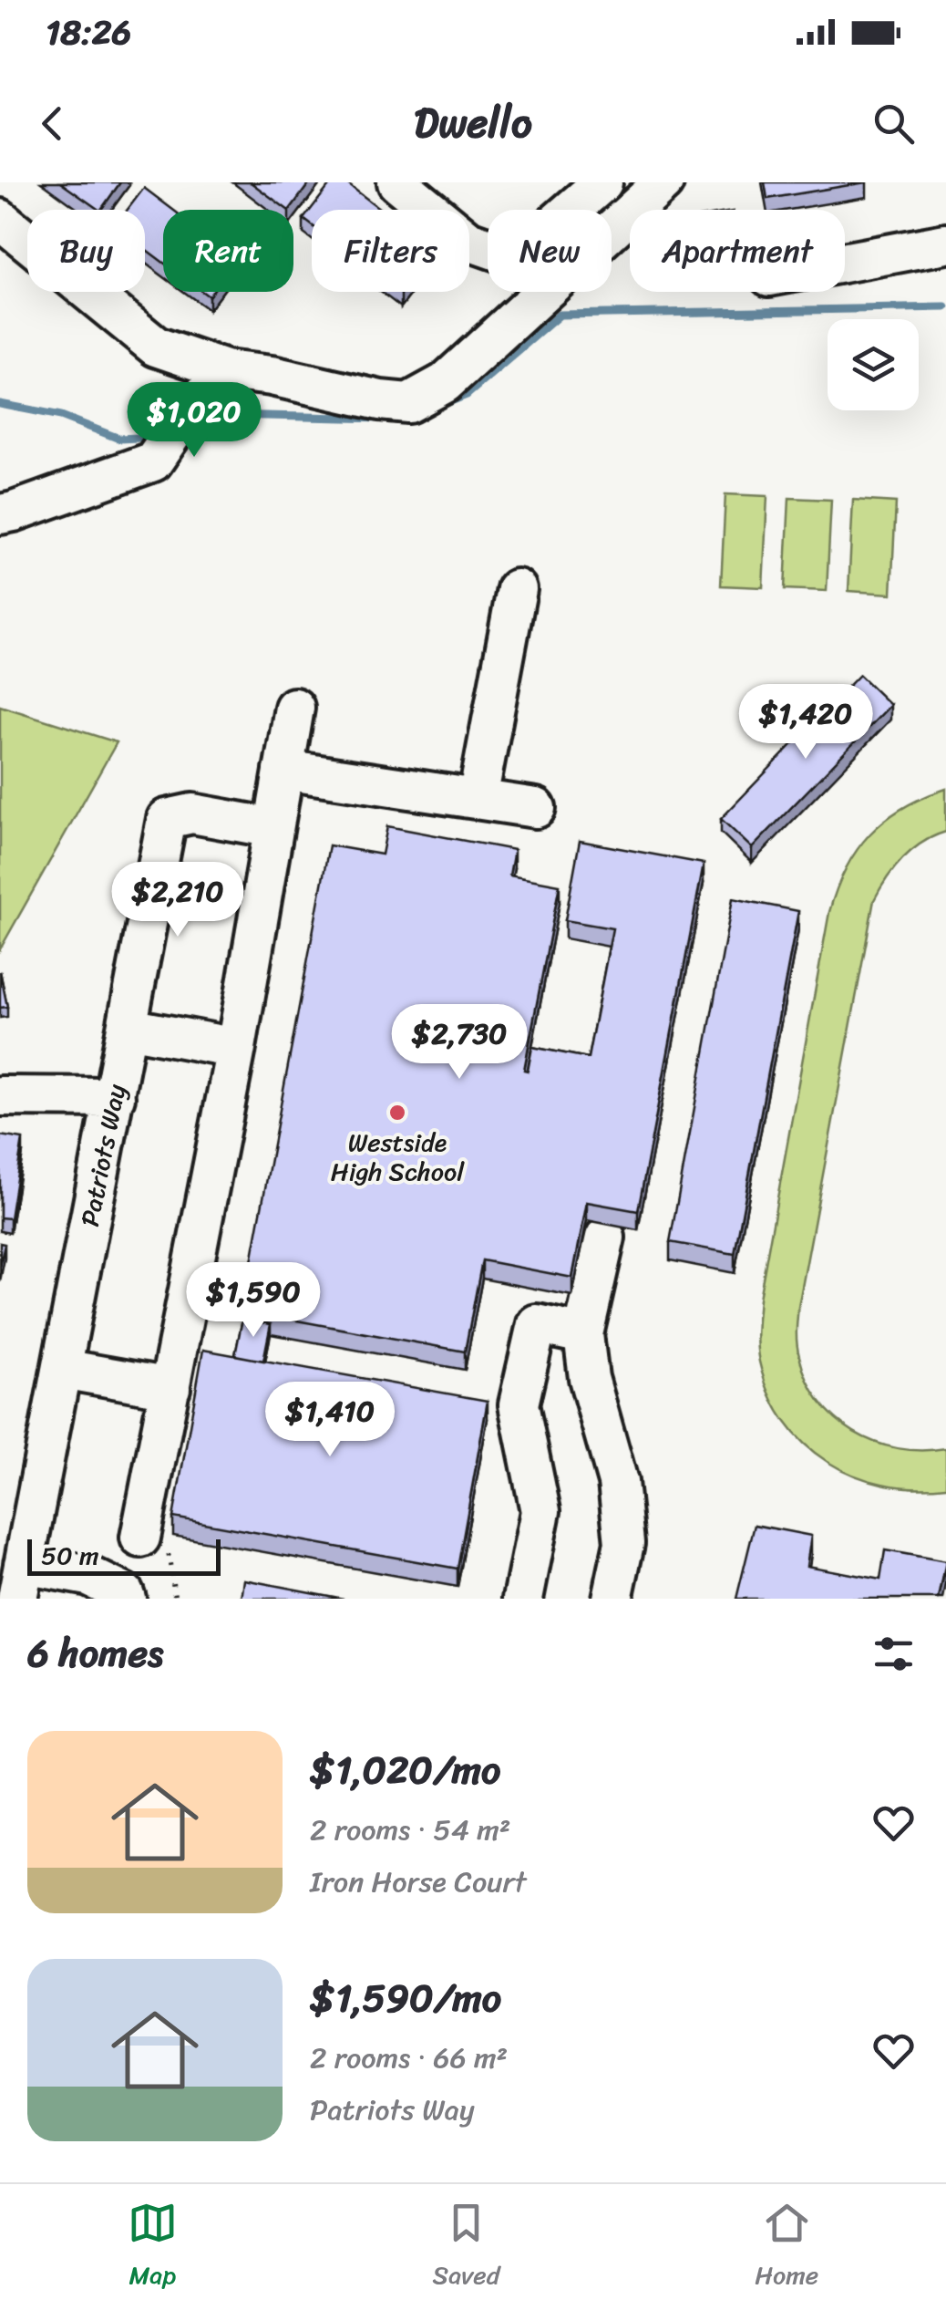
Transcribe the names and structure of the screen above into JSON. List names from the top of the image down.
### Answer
{
  "streets": {
    "street": ["Patriots Way"]
  },
  "places": ["Westside High School"],
  "scale_bar": "50 m",
  "page": {
    "status": "18:26",
    "header": "Dwello",
    "chip": [
      "Buy",
      "Rent",
      "Filters",
      "New",
      "Apartment"
    ],
    "price": [
      "$1,020",
      "$1,420",
      "$2,210",
      "$2,730",
      "$1,590",
      "$1,410"
    ],
    "scale": "50 m",
    "heading": "6 homes",
    "list": [
      {
        "name": "$1,020/mo",
        "note": "2 rooms · 54 m² · Iron Horse Court"
      },
      {
        "name": "$1,590/mo",
        "note": "2 rooms · 66 m² · Patriots Way"
      }
    ],
    "tabs": ["Map", "Saved", "Home"]
  }
}
